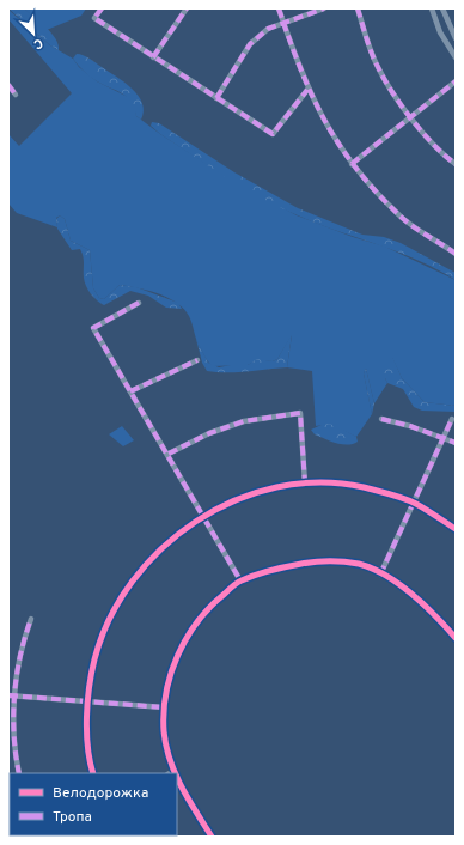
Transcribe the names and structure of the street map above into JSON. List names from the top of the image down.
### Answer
{
  "legend": ["Велодорожка", "Тропа"],
  "north": "bottom right"
}
